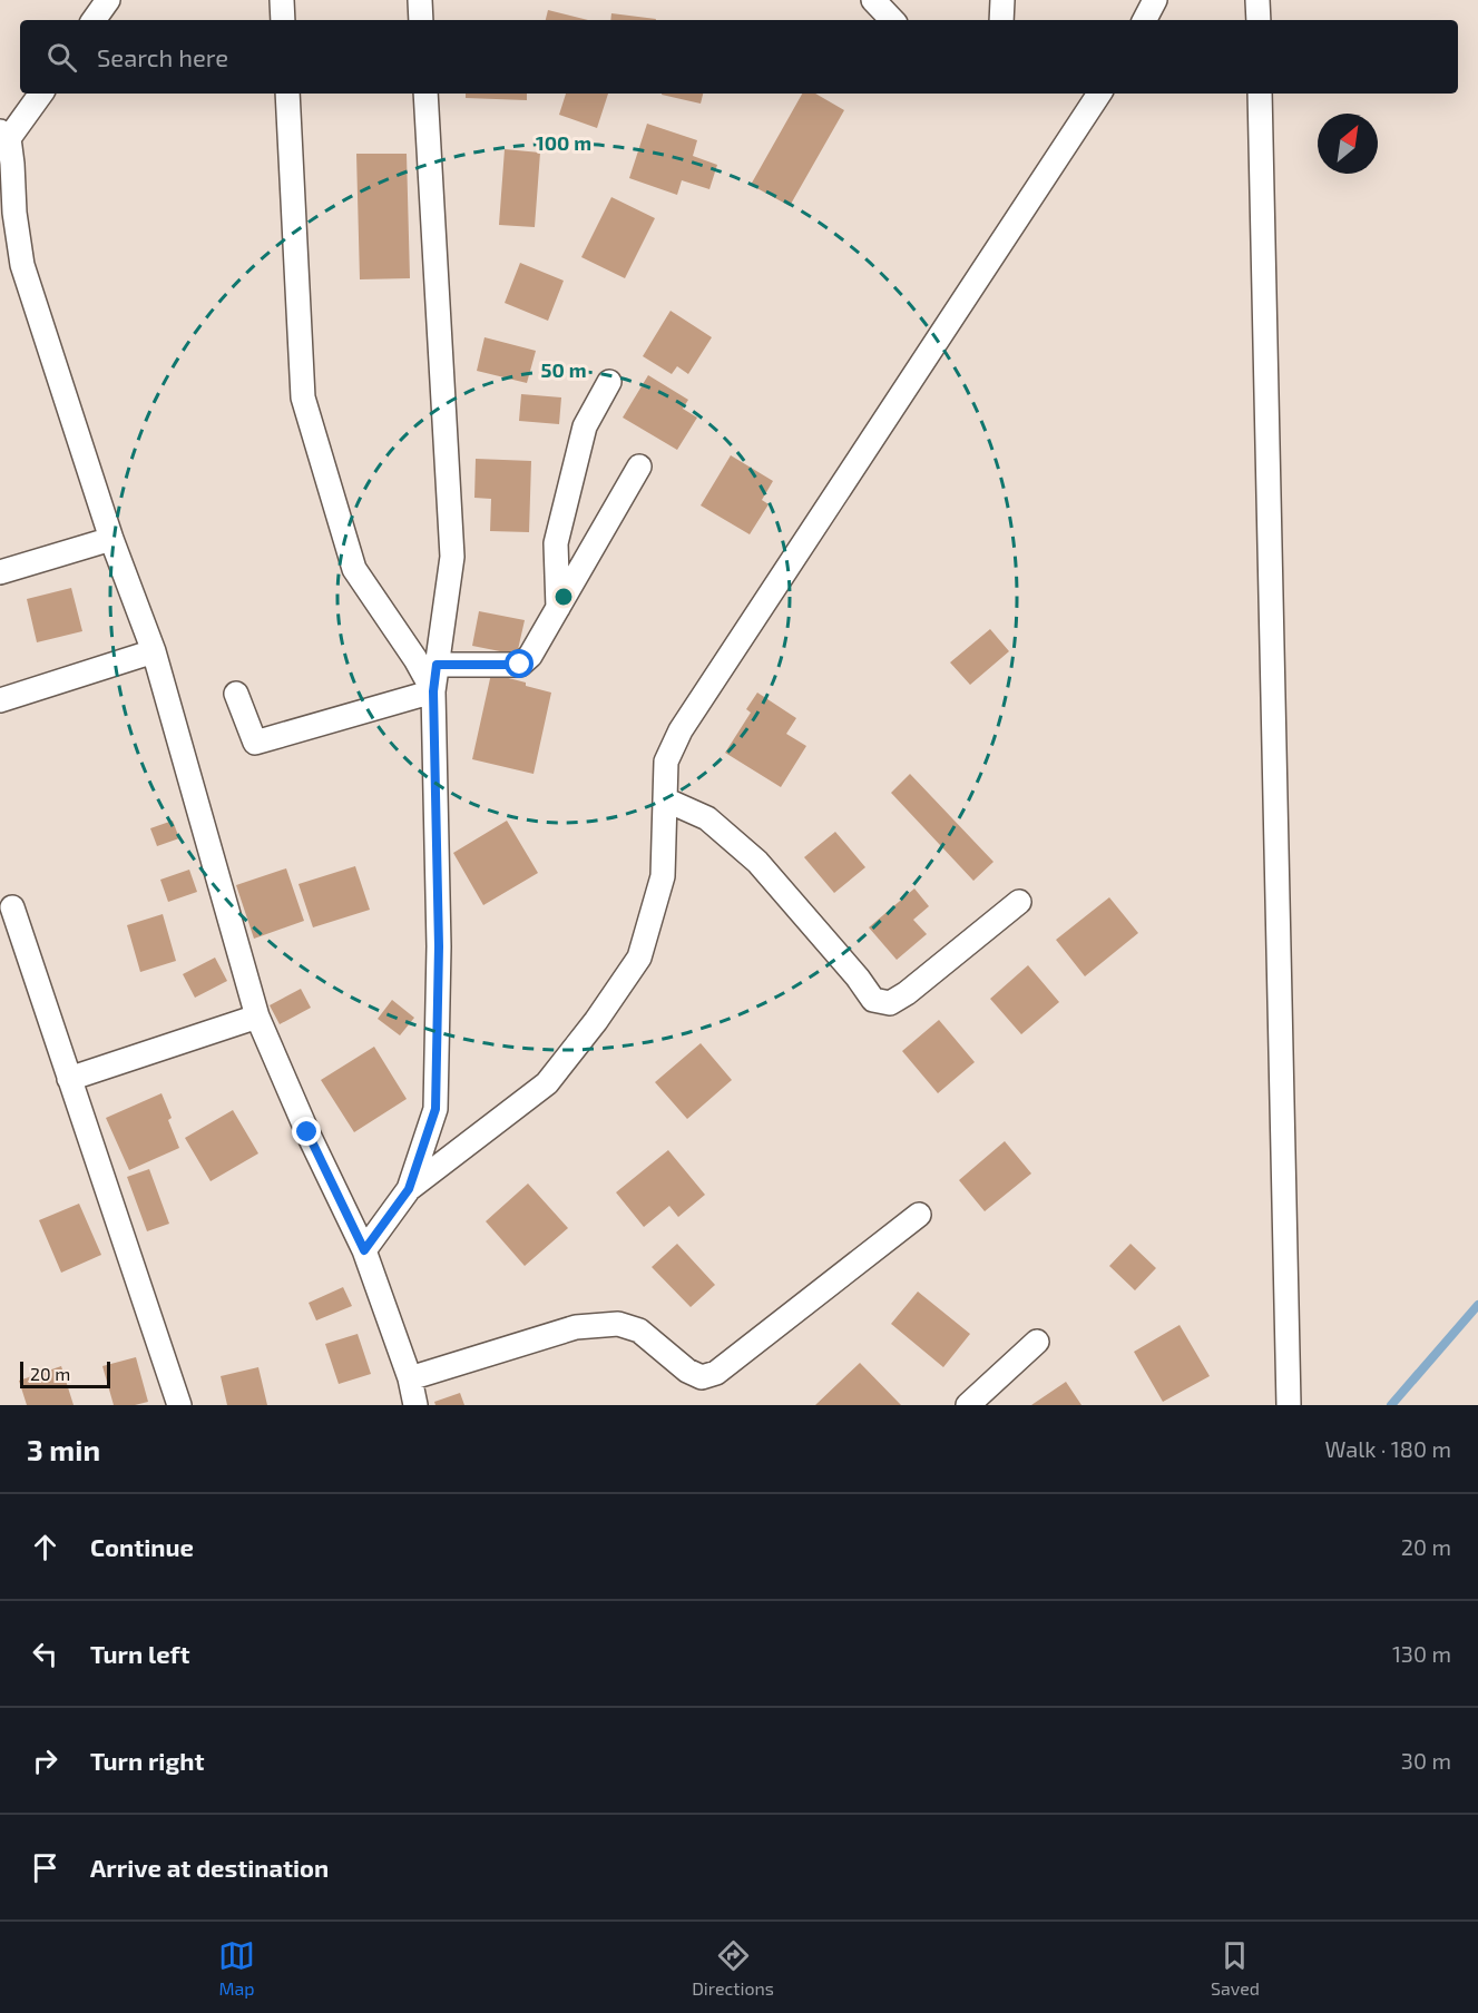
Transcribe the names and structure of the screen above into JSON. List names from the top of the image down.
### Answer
{
  "scale_bar": "20 m",
  "north": "top right",
  "page": {
    "search": "Search here",
    "scale": "20 m",
    "heading": ["3 min", "Walk · 180 m"],
    "list": [
      ["Continue", "20 m"],
      ["Turn left", "130 m"],
      ["Turn right", "30 m"],
      "Arrive at destination"
    ],
    "nav": ["Map", "Directions", "Saved"]
  },
  "rings": ["100 m", "50 m"]
}
